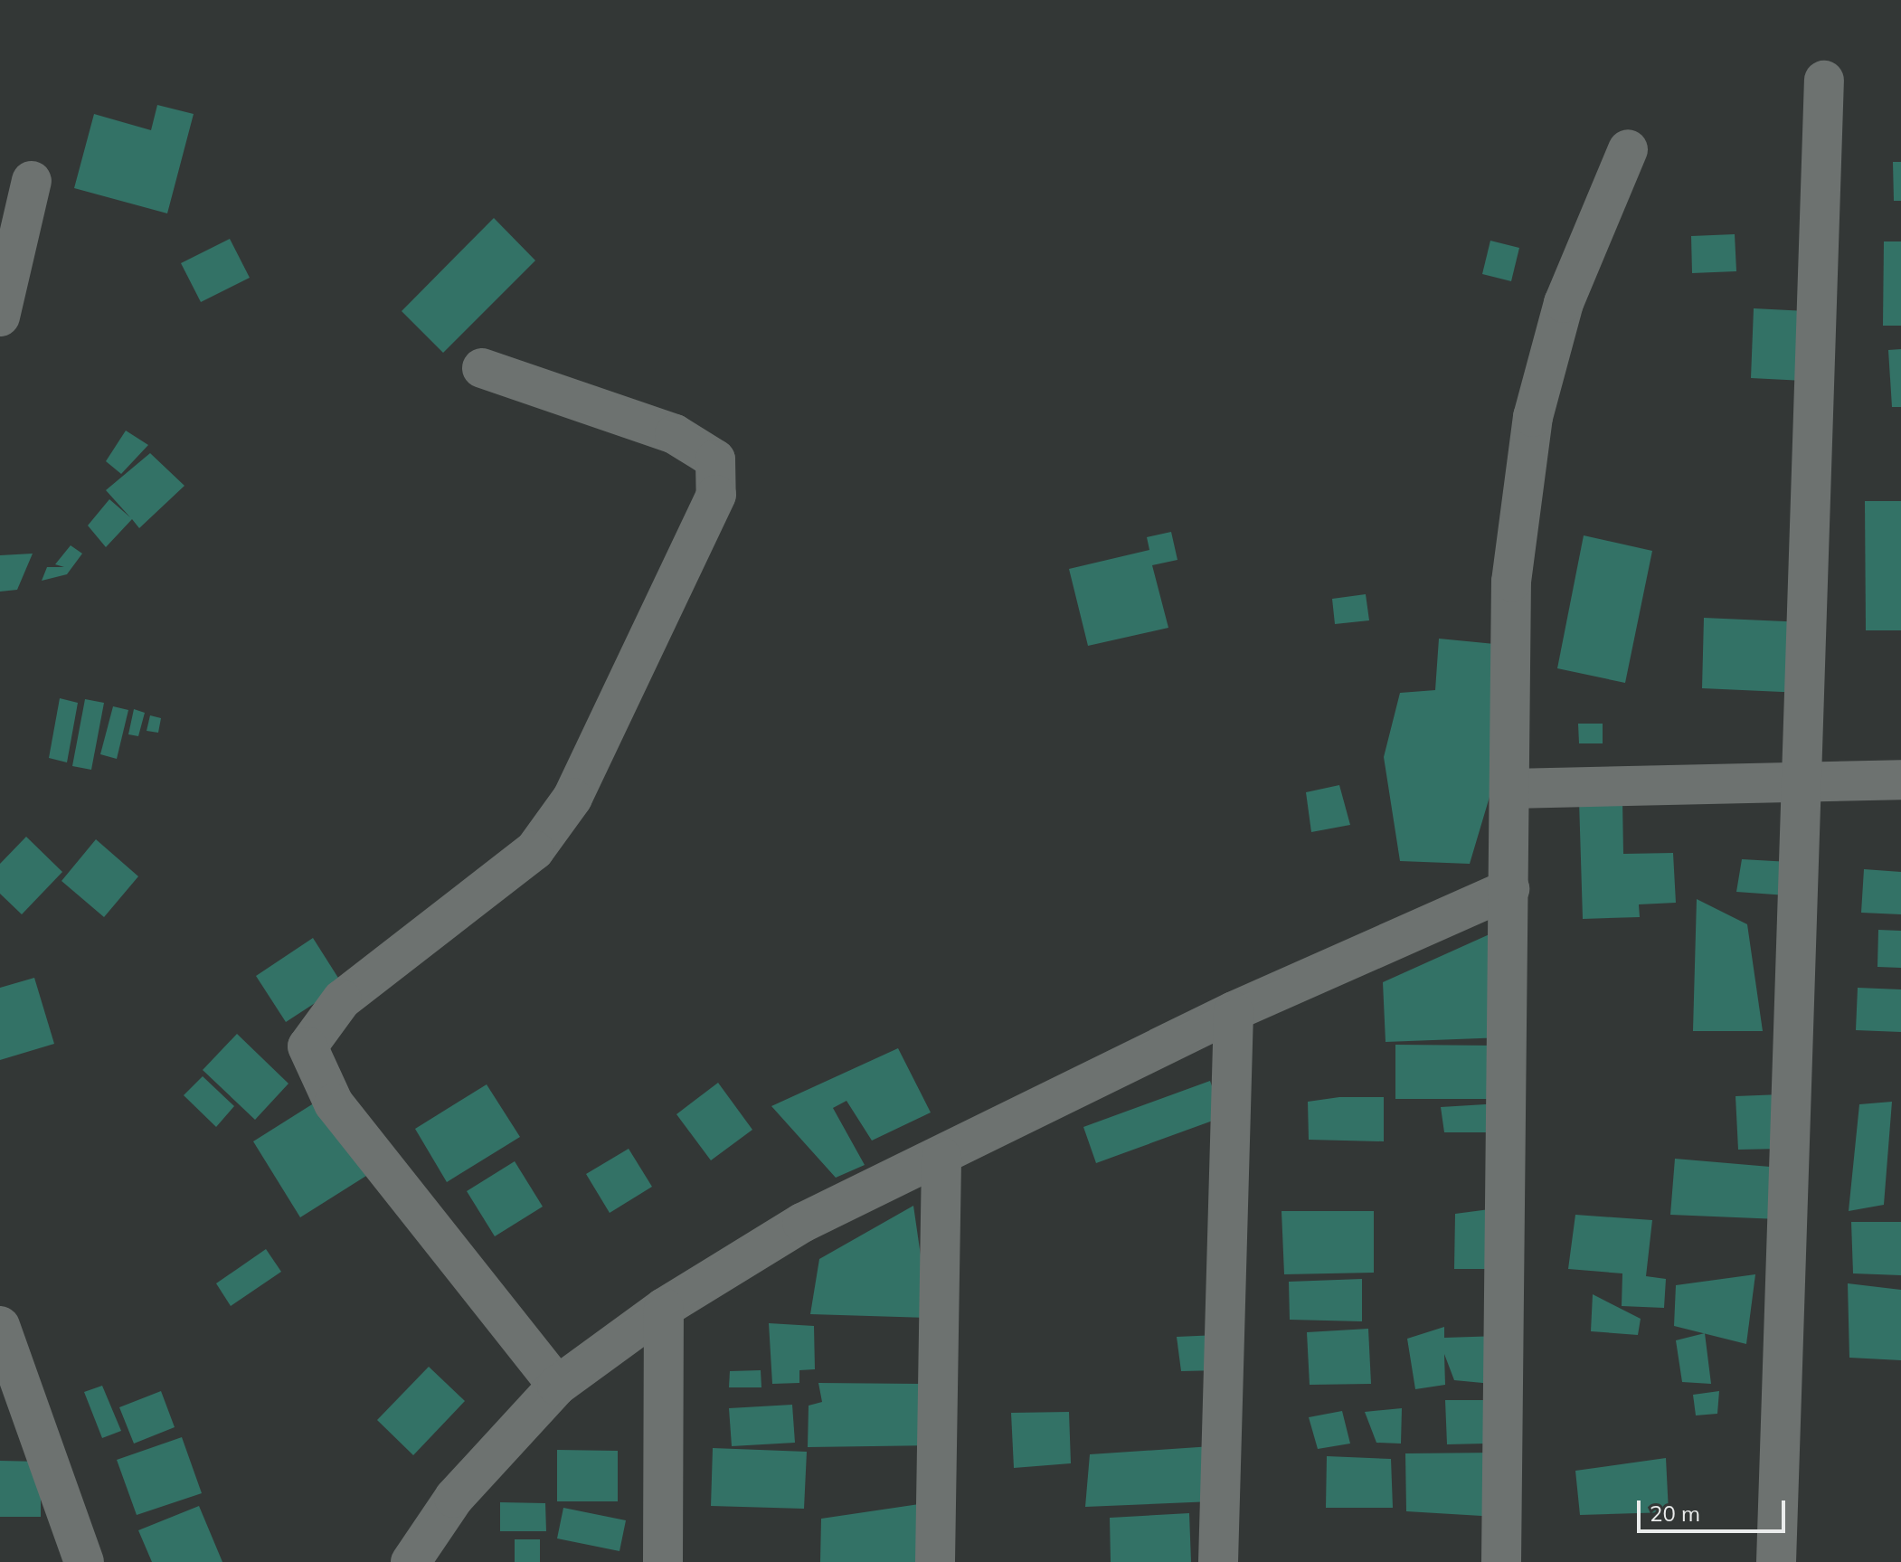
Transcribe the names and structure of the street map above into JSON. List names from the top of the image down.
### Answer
{
  "scale_bar": "20 m"
}
